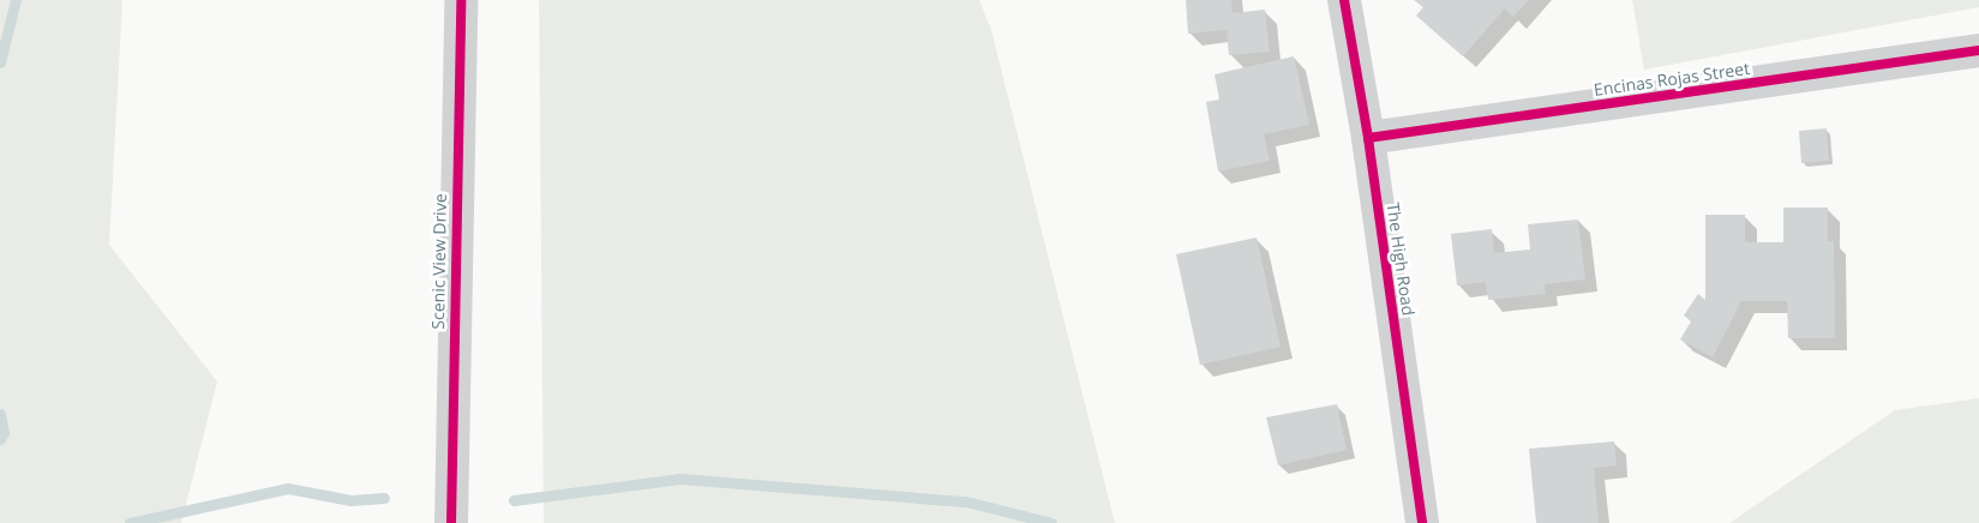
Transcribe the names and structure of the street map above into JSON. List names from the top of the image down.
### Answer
{
  "streets": {
    "street": ["Encinas Rojas Street", "The High Road", "Scenic View Drive"]
  },
  "crossings": [
    ["Encinas Rojas Street", "The High Road"]
  ]
}
